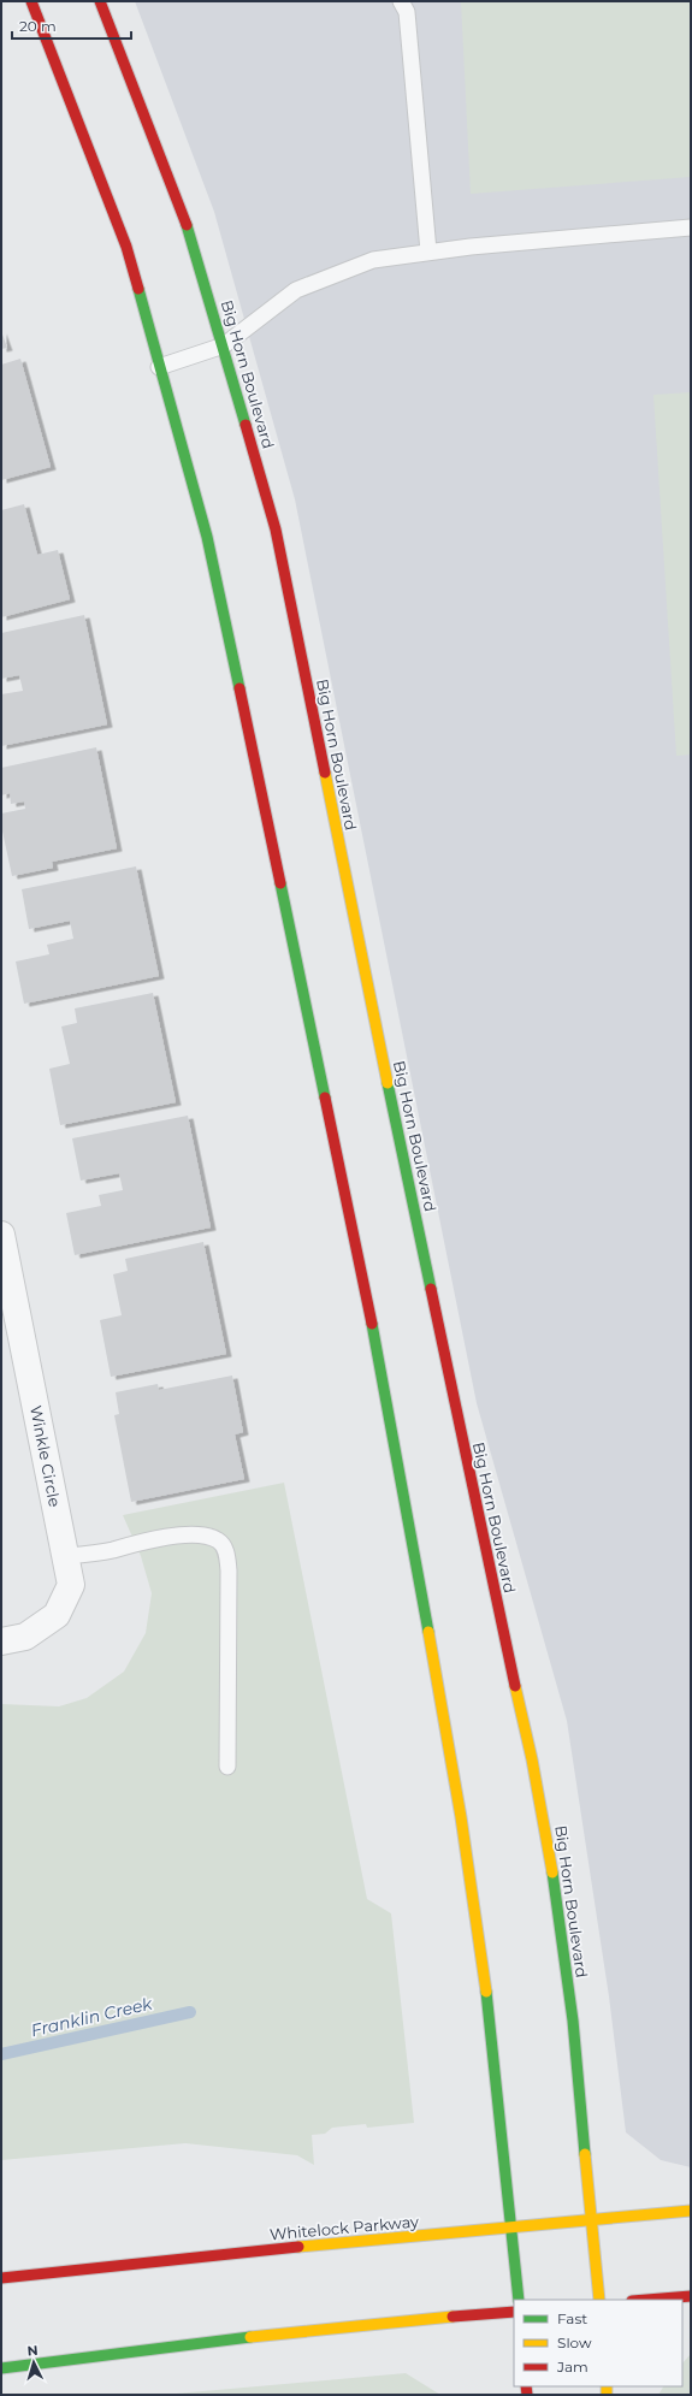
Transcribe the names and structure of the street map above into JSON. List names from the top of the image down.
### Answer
{
  "streets": {
    "main road": ["Big Horn Boulevard", "Whitelock Parkway"],
    "street": ["Winkle Circle"]
  },
  "crossings": [
    ["Big Horn Boulevard", "Whitelock Parkway"]
  ],
  "water": ["Franklin Creek"],
  "legend": ["Fast", "Slow", "Jam"],
  "scale_bar": "20 m",
  "north": "top"
}
